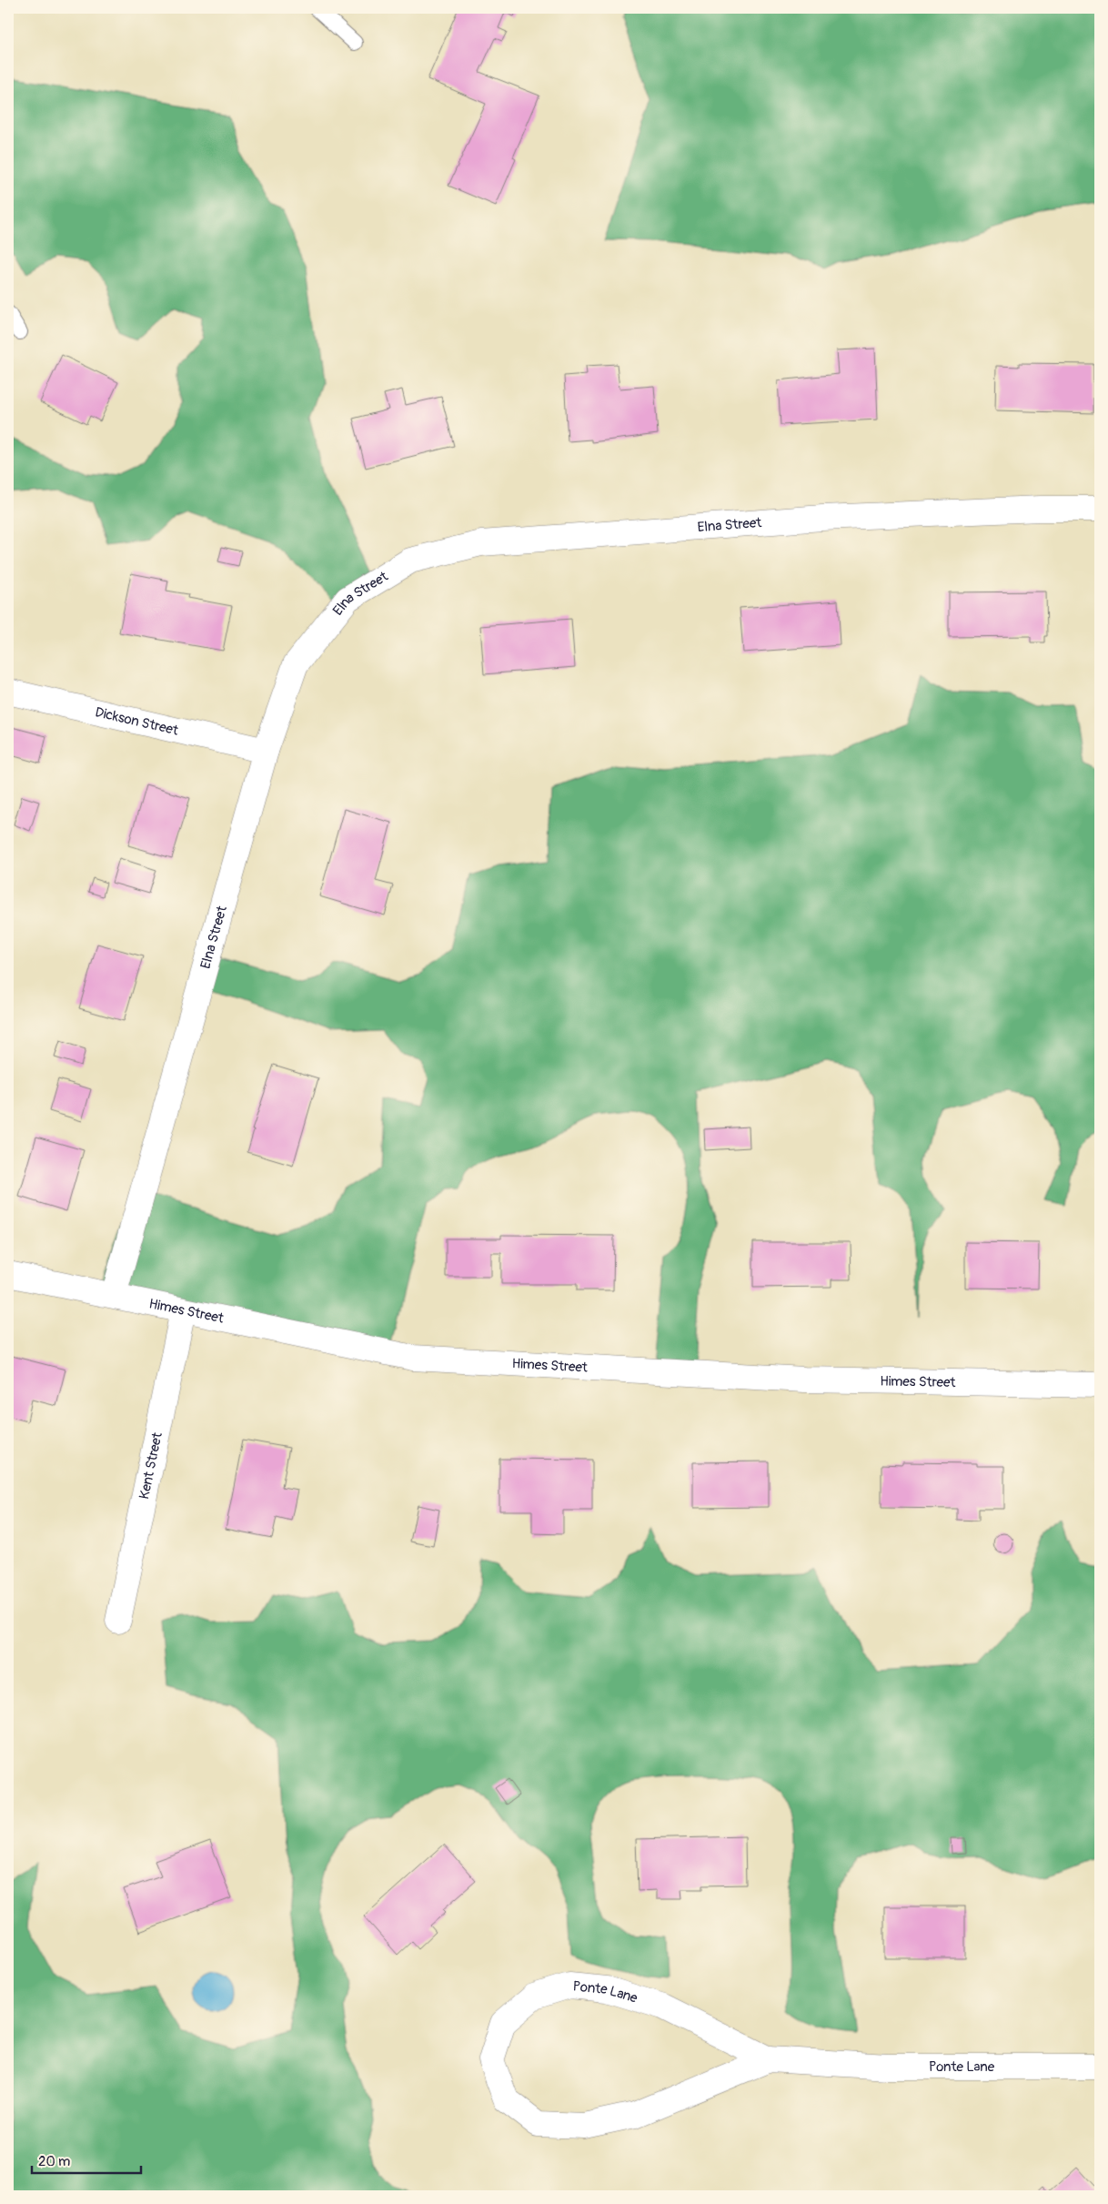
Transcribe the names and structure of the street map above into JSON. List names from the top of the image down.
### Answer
{
  "streets": {
    "street": [
      "Elna Street",
      "Dickson Street",
      "Himes Street",
      "Kent Street",
      "Ponte Lane"
    ]
  },
  "crossings": [
    ["Elna Street", "Dickson Street"],
    ["Elna Street", "Himes Street"],
    ["Himes Street", "Kent Street"]
  ],
  "scale_bar": "20 m"
}
